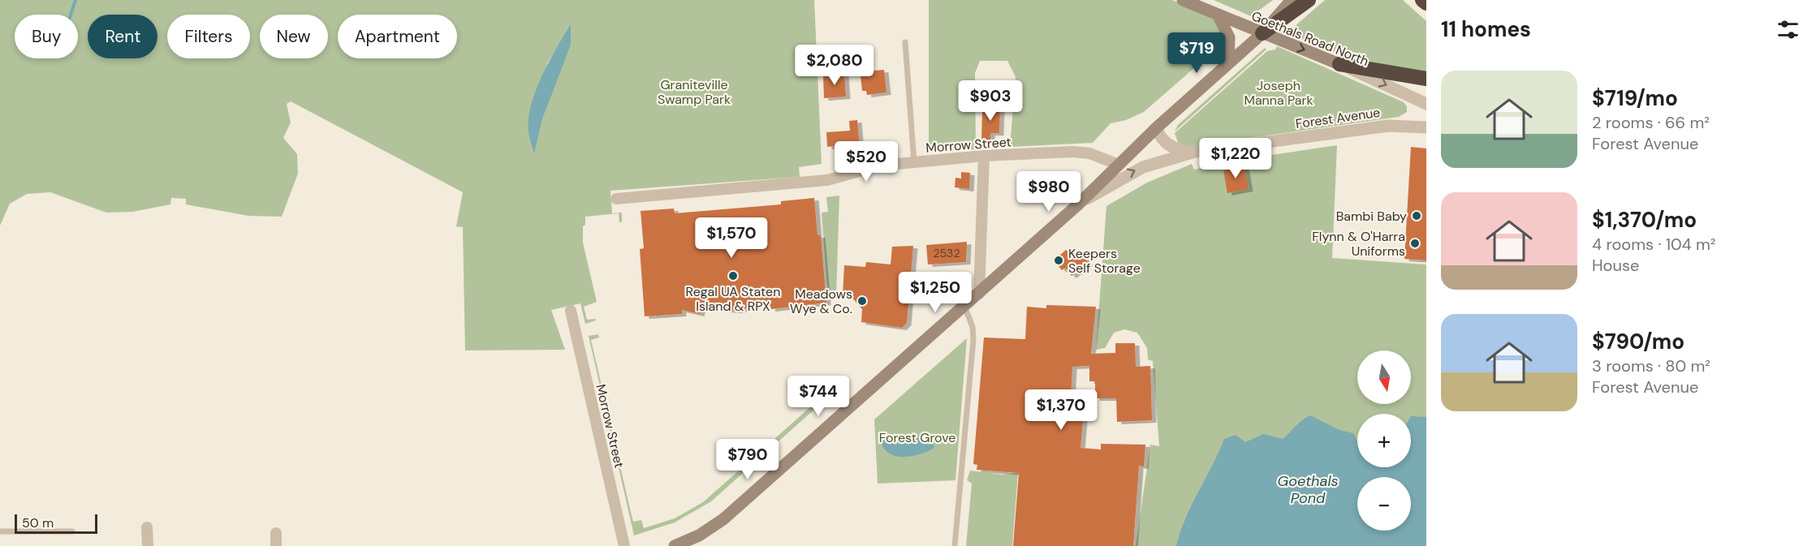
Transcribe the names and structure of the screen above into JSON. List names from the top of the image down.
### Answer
{
  "streets": {
    "main road": ["Goethals Road North", "Forest Avenue"],
    "street": ["Morrow Street"]
  },
  "one_way": ["Goethals Road North"],
  "water": ["Goethals Pond"],
  "parks": ["Graniteville Swamp Park", "Joseph Manna Park", "Forest Grove"],
  "places": [
    "Bambi Baby",
    "Flynn & O'Harra Uniforms",
    "Keepers Self Storage",
    "Regal UA Staten Island & RPX",
    "Meadows Wye & Co."
  ],
  "house_numbers": ["2532"],
  "scale_bar": "50 m",
  "north": "bottom",
  "page": {
    "heading": "11 homes",
    "chip": [
      "Buy",
      "Rent",
      "Filters",
      "New",
      "Apartment"
    ],
    "price": [
      "$719",
      "$2,080",
      "$903",
      "$1,220",
      "$520",
      "$980",
      "$1,570",
      "$1,250",
      "$744",
      "$1,370",
      "$790"
    ],
    "list": [
      {
        "name": "$719/mo",
        "note": "2 rooms · 66 m² · Forest Avenue"
      },
      {
        "name": "$1,370/mo",
        "note": "4 rooms · 104 m² · House"
      },
      {
        "name": "$790/mo",
        "note": "3 rooms · 80 m² · Forest Avenue"
      }
    ],
    "map_buttons": ["+", "−"],
    "scale": "50 m"
  }
}
